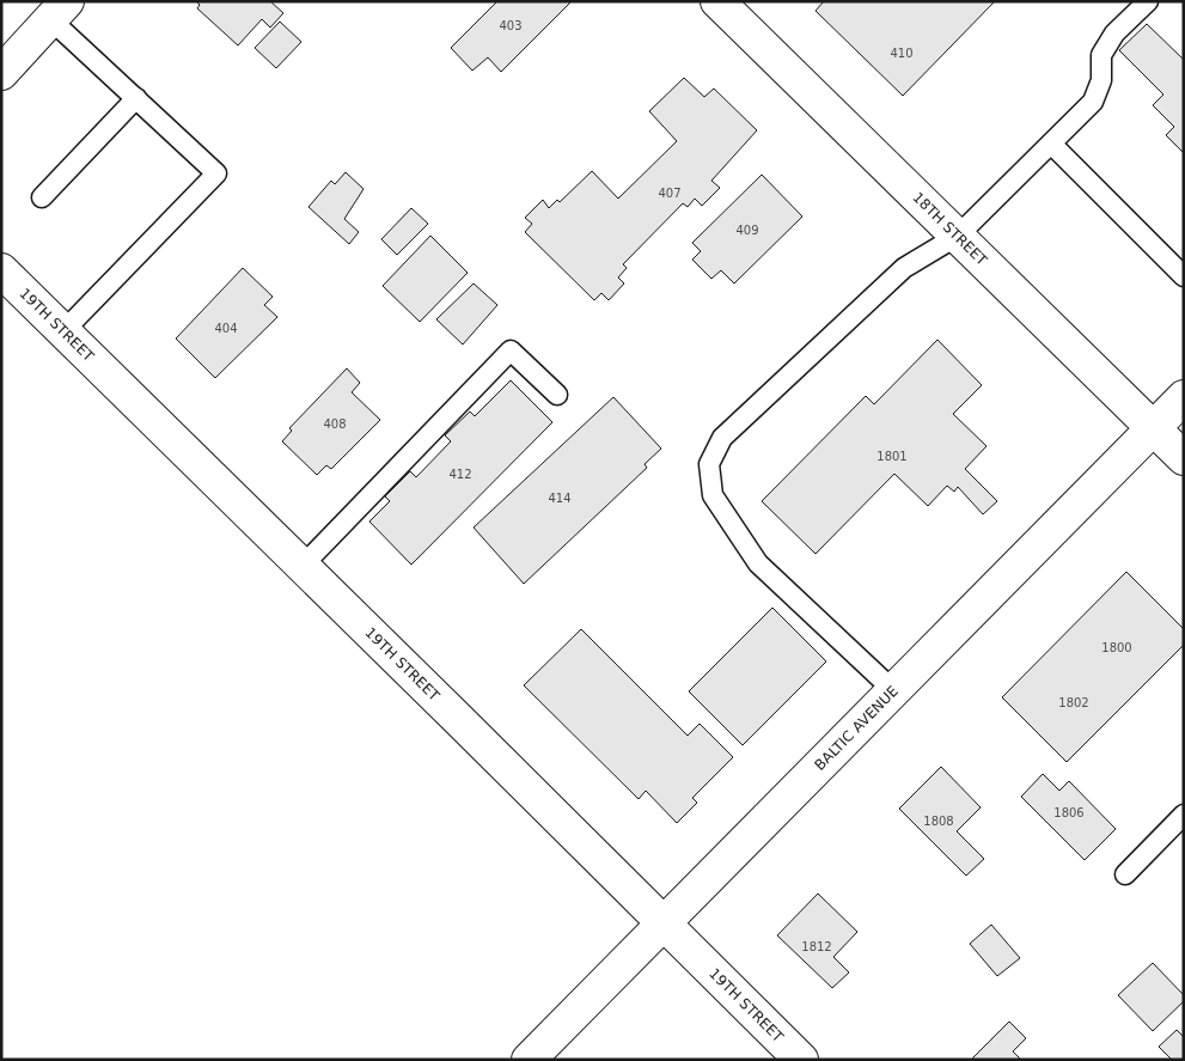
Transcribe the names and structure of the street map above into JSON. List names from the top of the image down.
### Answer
{
  "streets": {
    "street": ["18TH STREET", "19TH STREET", "BALTIC AVENUE"]
  },
  "crossings": [
    ["18TH STREET", "BALTIC AVENUE"],
    ["19TH STREET", "BALTIC AVENUE"]
  ],
  "house_numbers": [
    "403",
    "410",
    "407",
    "409",
    "404",
    "408",
    "1801",
    "412",
    "414",
    "1800",
    "1802",
    "1806",
    "1808",
    "1812"
  ]
}
